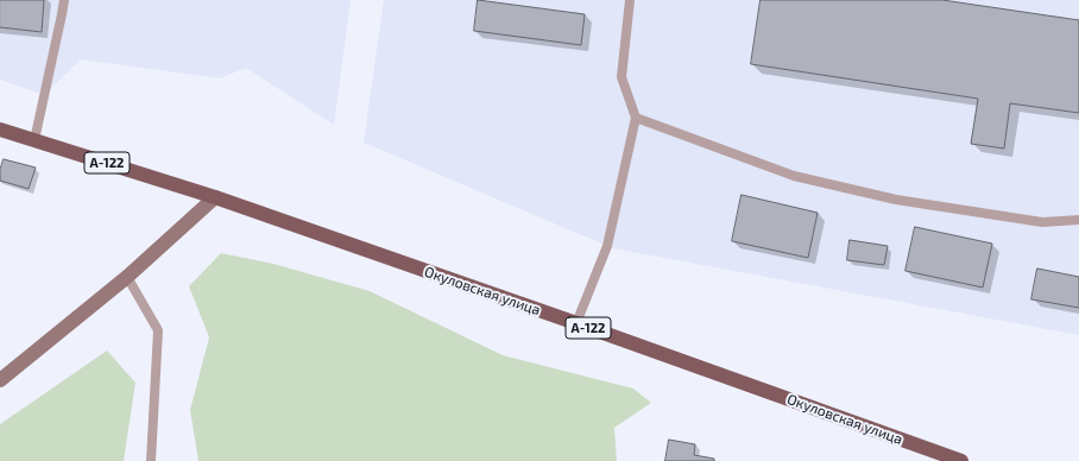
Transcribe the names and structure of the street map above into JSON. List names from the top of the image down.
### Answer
{
  "streets": {
    "main road": ["А-122", "Окуловская улица"]
  }
}
